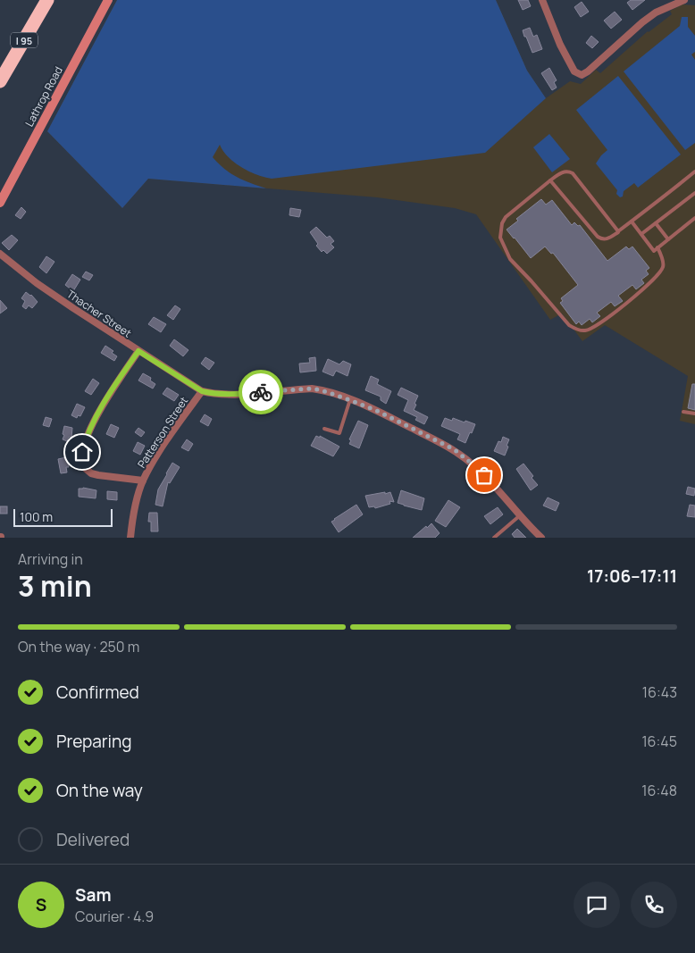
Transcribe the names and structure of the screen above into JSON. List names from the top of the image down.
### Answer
{
  "streets": {
    "highway": ["I 95"],
    "main road": ["Lathrop Road"],
    "street": ["Thacher Street", "Patterson Street"]
  },
  "crossings": [
    ["Thacher Street", "Patterson Street"]
  ],
  "scale_bar": "100 m",
  "page": {
    "scale": "100 m",
    "heading": ["3 min", "Arriving in", "17:06–17:11"],
    "panel": ["Sam", "Courier · 4.9"],
    "bar": "On the way · 250 m",
    "list": [
      ["Confirmed", "16:43"],
      ["Preparing", "16:45"],
      ["On the way", "16:48"],
      "Delivered"
    ],
    "round": "S"
  }
}
